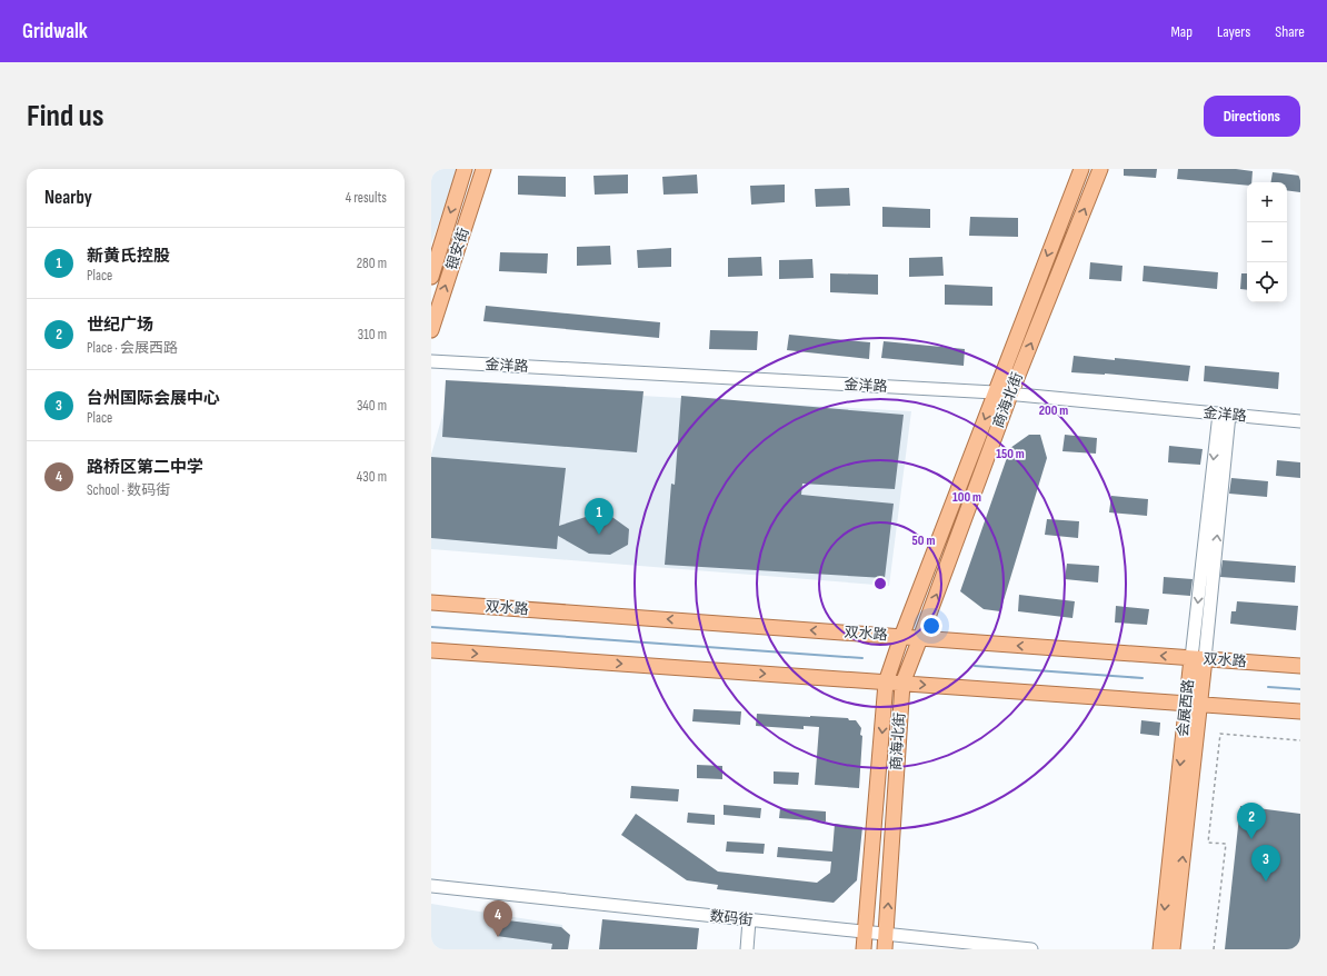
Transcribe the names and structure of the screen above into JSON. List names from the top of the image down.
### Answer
{
  "streets": {
    "main road": [
      "银安街",
      "商海北街",
      "双水路",
      "会展西路"
    ],
    "street": ["金洋路", "数码街"]
  },
  "crossings": [
    ["金洋路", "商海北街"],
    ["金洋路", "会展西路"],
    ["商海北街", "双水路"],
    ["商海北街", "数码街"],
    ["双水路", "会展西路"]
  ],
  "page": {
    "header": "Gridwalk",
    "nav": ["Map", "Layers", "Share"],
    "buttons": "Directions",
    "title": "Find us",
    "heading": ["Nearby", "4 results"],
    "map_buttons": ["+", "−"],
    "list": [
      {
        "mark": "1",
        "name": "新黄氏控股",
        "note": "Place",
        "value": "280 m"
      },
      {
        "mark": "2",
        "name": "世纪广场",
        "note": "Place · 会展西路",
        "value": "310 m"
      },
      {
        "mark": "3",
        "name": "台州国际会展中心",
        "note": "Place",
        "value": "340 m"
      },
      {
        "mark": "4",
        "name": "路桥区第二中学",
        "note": "School · 数码街",
        "value": "430 m"
      }
    ],
    "pins": [
      "1",
      "2",
      "3",
      "4"
    ]
  },
  "rings": [
    "200 m",
    "150 m",
    "100 m",
    "50 m"
  ]
}
